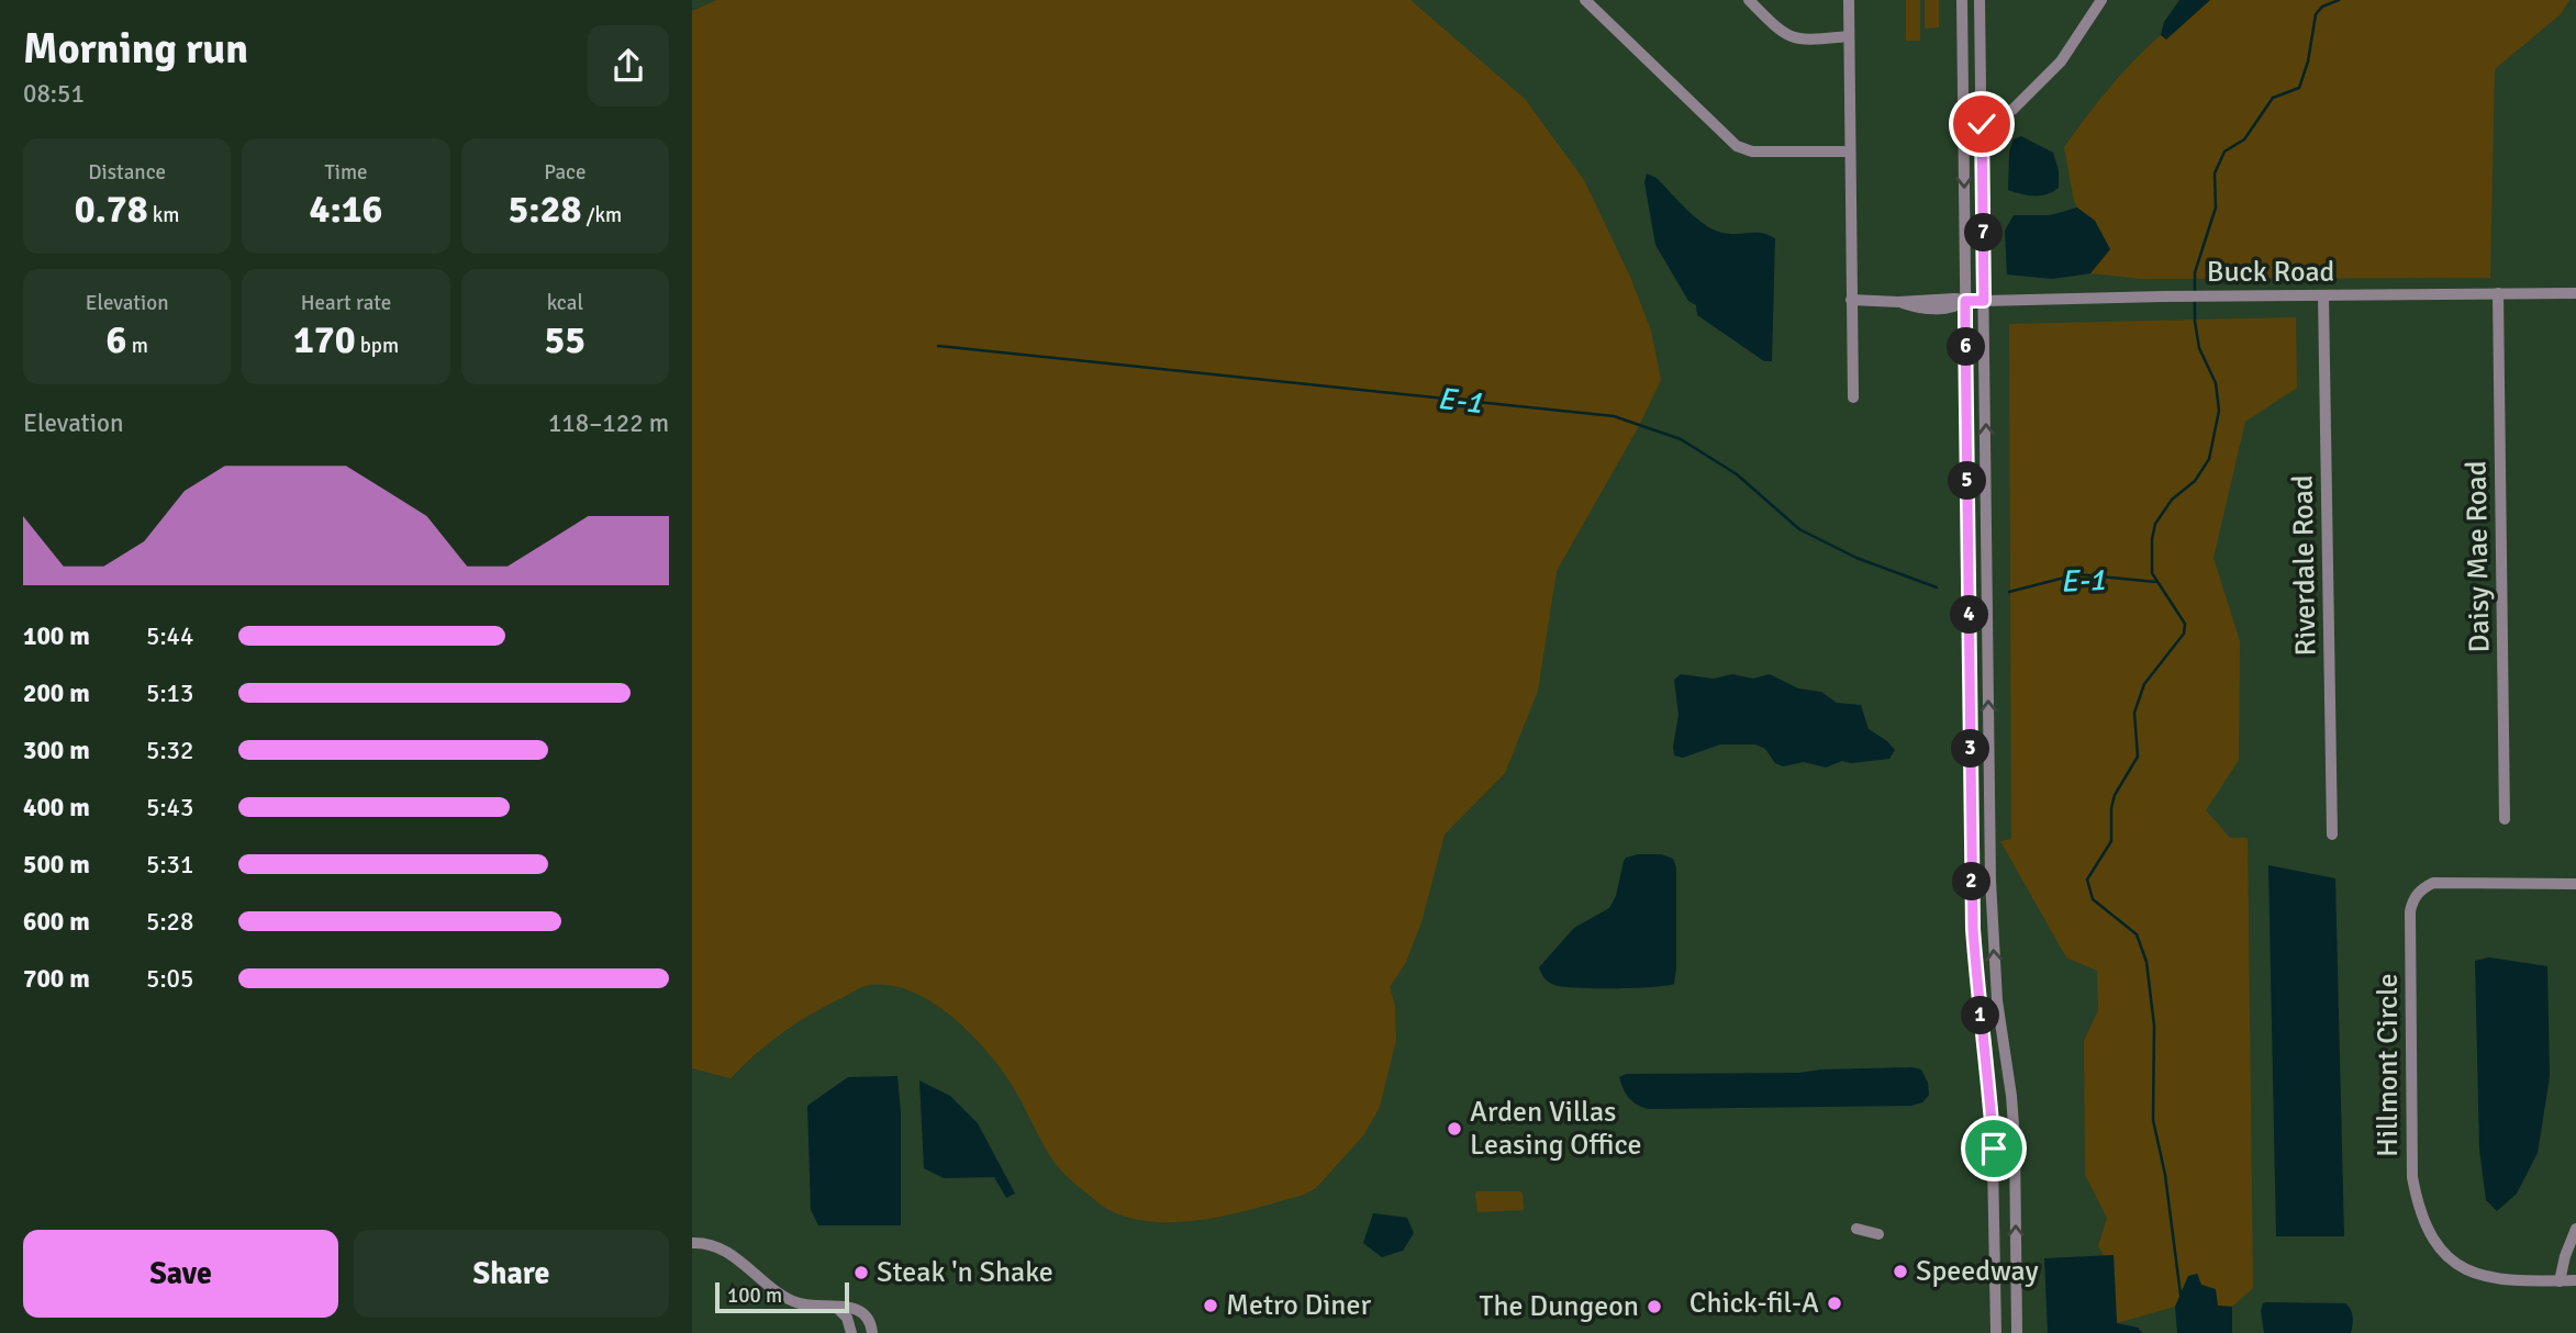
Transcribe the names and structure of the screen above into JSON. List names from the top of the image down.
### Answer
{
  "streets": {
    "street": [
      "Buck Road",
      "Daisy Mae Road",
      "Riverdale Road",
      "Hillmont Circle"
    ]
  },
  "crossings": [
    ["Buck Road", "Daisy Mae Road"],
    ["Buck Road", "Riverdale Road"]
  ],
  "water": ["E-1"],
  "places": [
    "Arden Villas Leasing Office",
    "Speedway",
    "Steak 'n Shake",
    "Chick-fil-A",
    "Metro Diner",
    "The Dungeon"
  ],
  "scale_bar": "100 m",
  "page": {
    "heading": ["Morning run", "08:51"],
    "stats": [
      ["Distance", "0.78 km"],
      ["Time", "4:16"],
      ["Pace", "5:28 /km"],
      ["Elevation", "6 m"],
      ["Heart rate", "170 bpm"],
      ["kcal", "55"]
    ],
    "pins": [
      "7",
      "6",
      "5",
      "4",
      "3",
      "2",
      "1"
    ],
    "chart": ["Elevation", "118–122 m"],
    "list": [
      {
        "name": "100 m",
        "note": "5:44"
      },
      {
        "name": "200 m",
        "note": "5:13"
      },
      {
        "name": "300 m",
        "note": "5:32"
      },
      {
        "name": "400 m",
        "note": "5:43"
      },
      {
        "name": "500 m",
        "note": "5:31"
      },
      {
        "name": "600 m",
        "note": "5:28"
      },
      {
        "name": "700 m",
        "note": "5:05"
      }
    ],
    "buttons": ["Save", "Share"],
    "scale": "100 m"
  }
}
